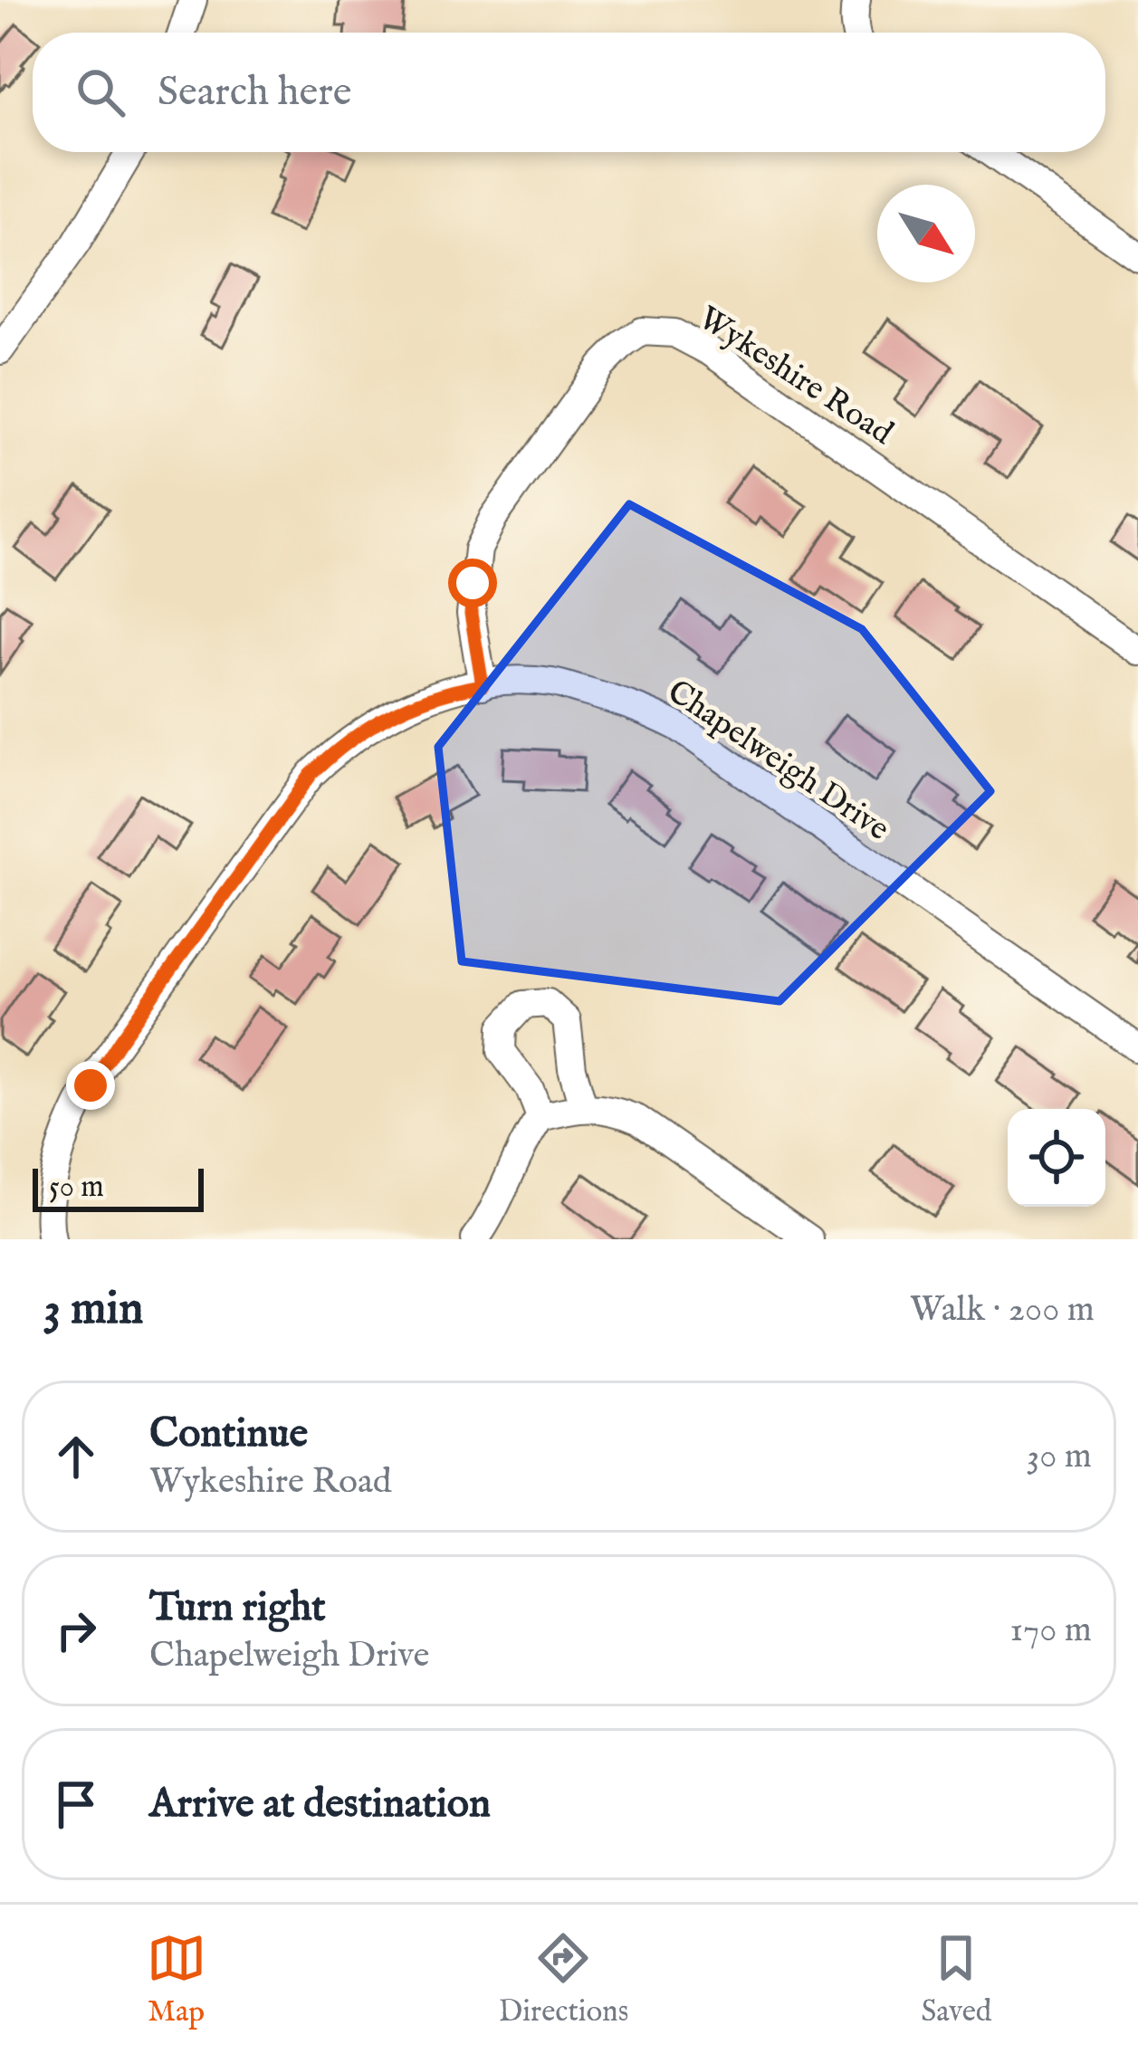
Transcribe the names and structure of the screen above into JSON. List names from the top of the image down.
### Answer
{
  "streets": {
    "street": ["Wykeshire Road", "Chapelweigh Drive"]
  },
  "crossings": [
    ["Wykeshire Road", "Chapelweigh Drive"]
  ],
  "scale_bar": "50 m",
  "north": "bottom right",
  "page": {
    "search": "Search here",
    "scale": "50 m",
    "heading": ["3 min", "Walk · 200 m"],
    "list": [
      ["Continue", "Wykeshire Road", "30 m"],
      ["Turn right", "Chapelweigh Drive", "170 m"],
      "Arrive at destination"
    ],
    "nav": ["Map", "Directions", "Saved"]
  }
}
